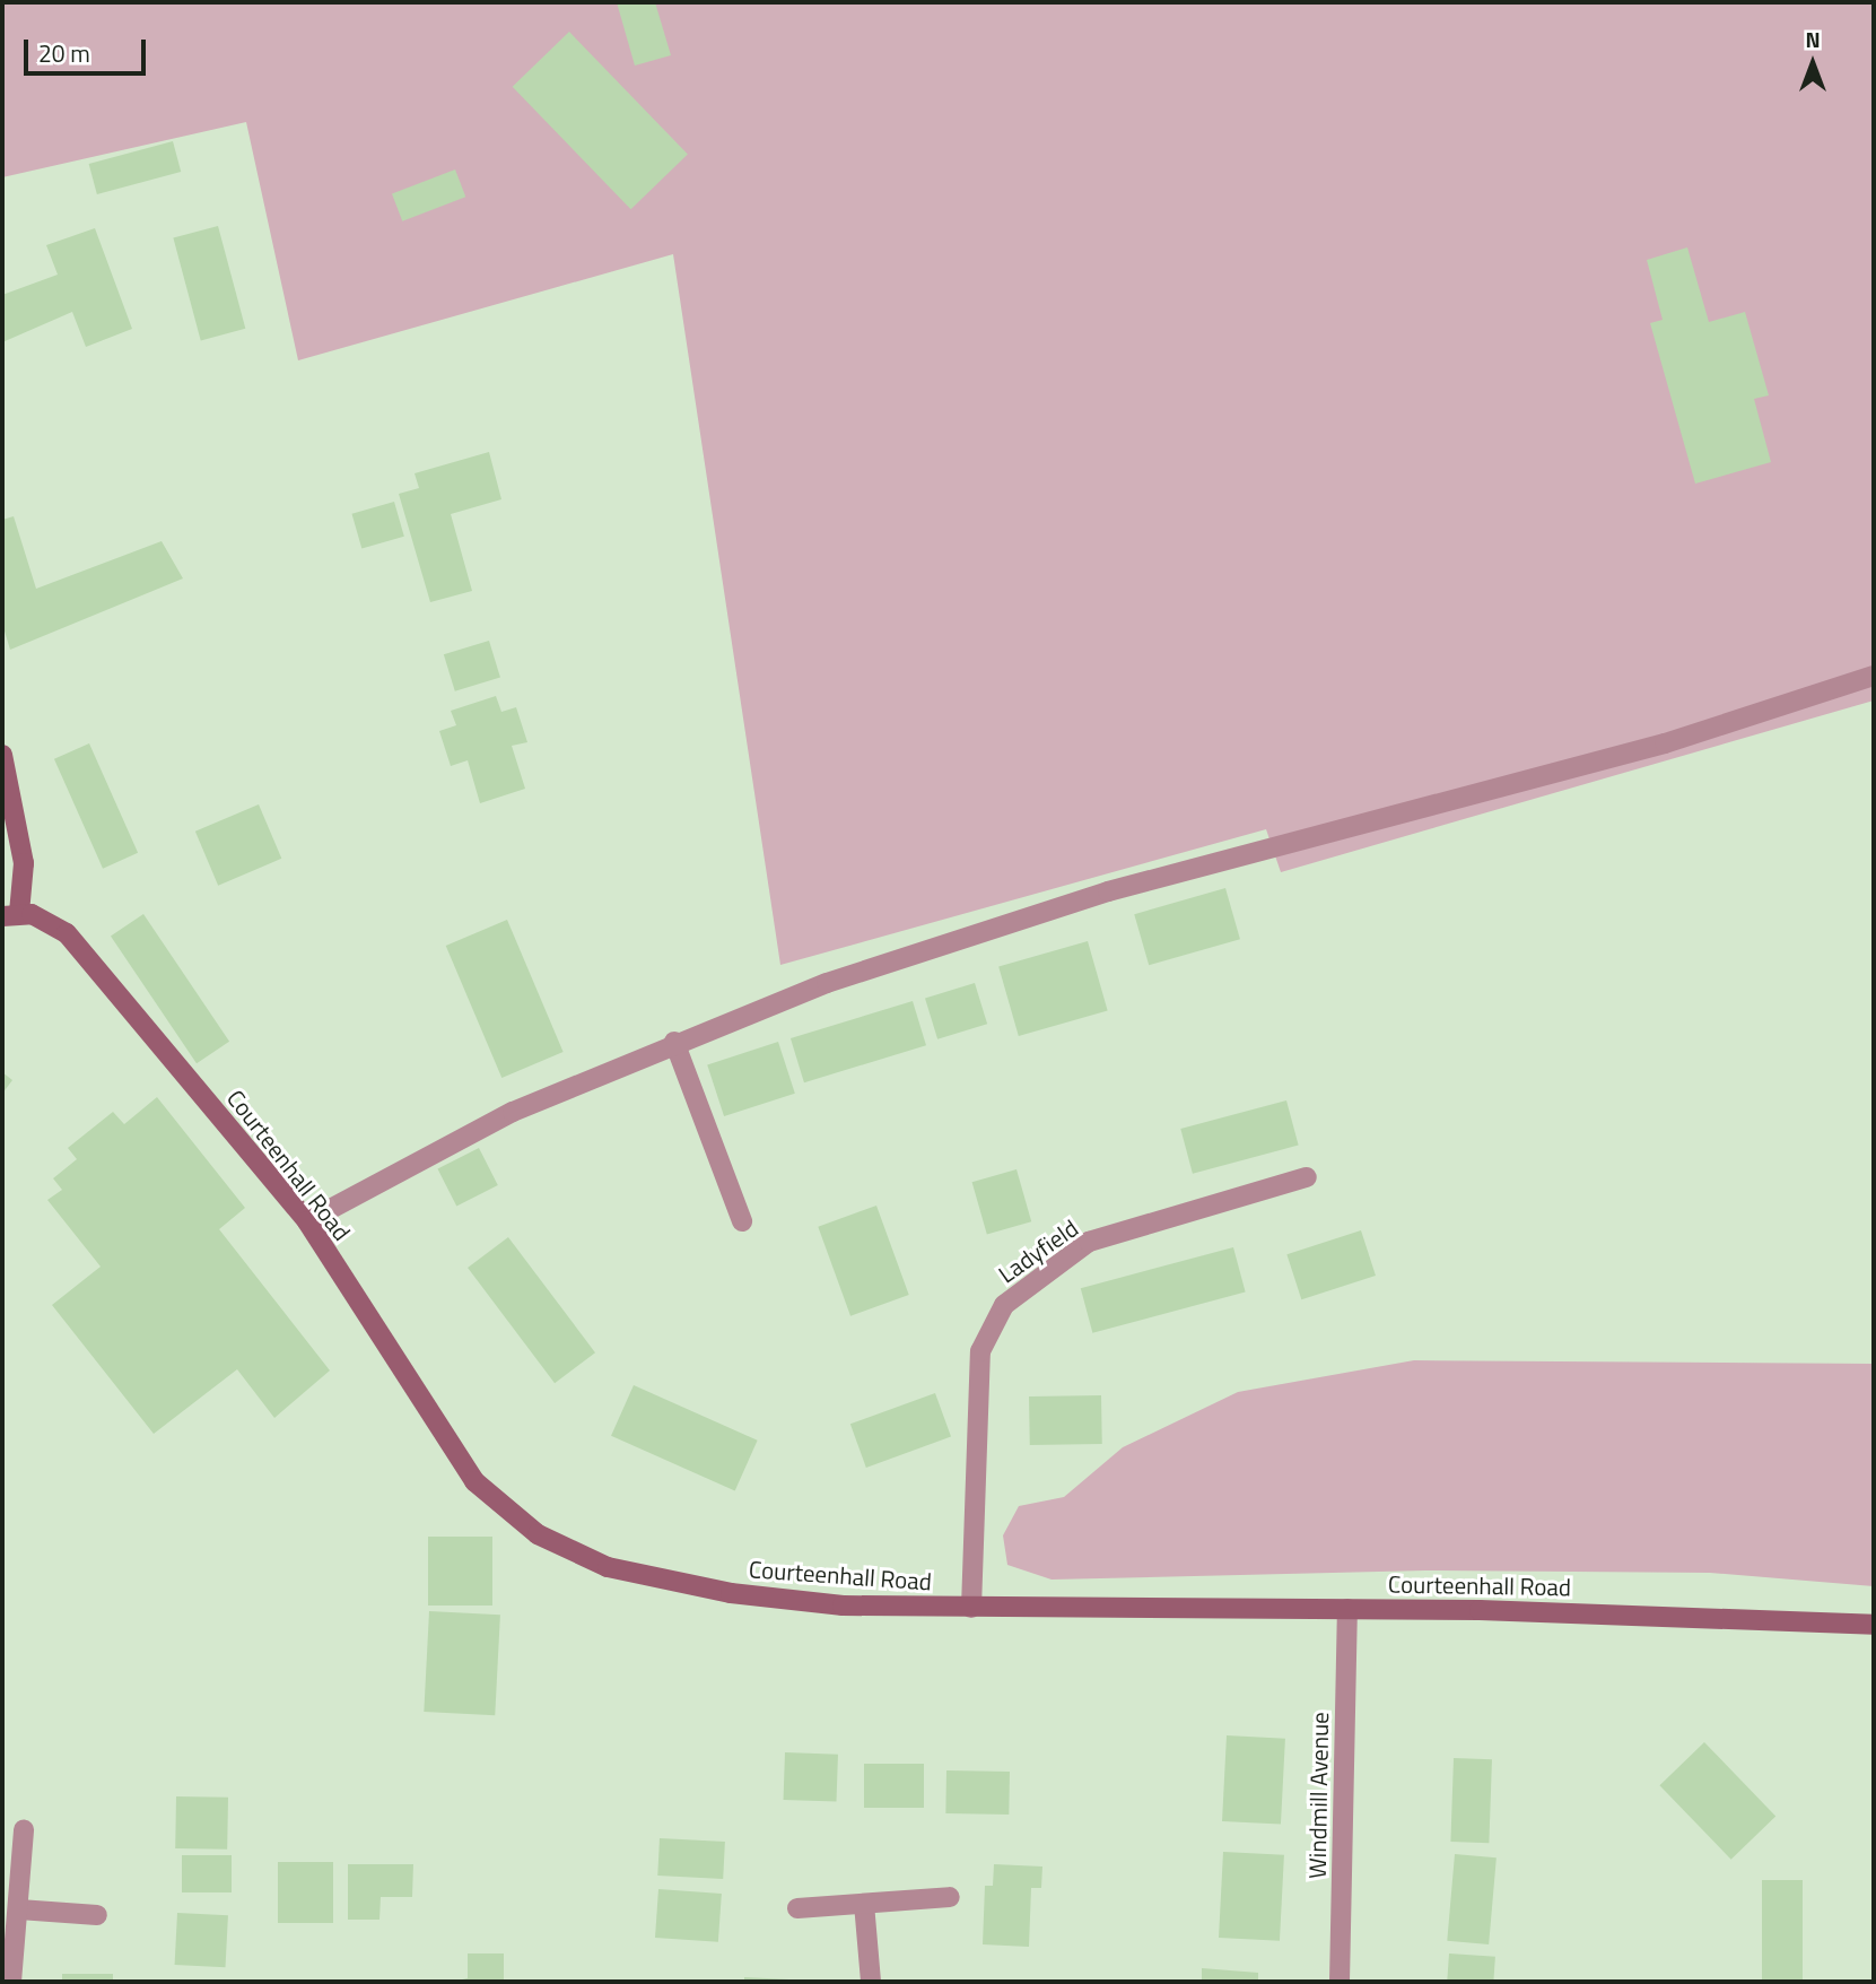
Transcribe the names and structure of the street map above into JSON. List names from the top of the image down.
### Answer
{
  "streets": {
    "street": ["Courteenhall Road", "Ladyfield", "Windmill Avenue"]
  },
  "crossings": [
    ["Courteenhall Road", "Ladyfield"],
    ["Courteenhall Road", "Windmill Avenue"]
  ],
  "scale_bar": "20 m",
  "north": "top"
}
